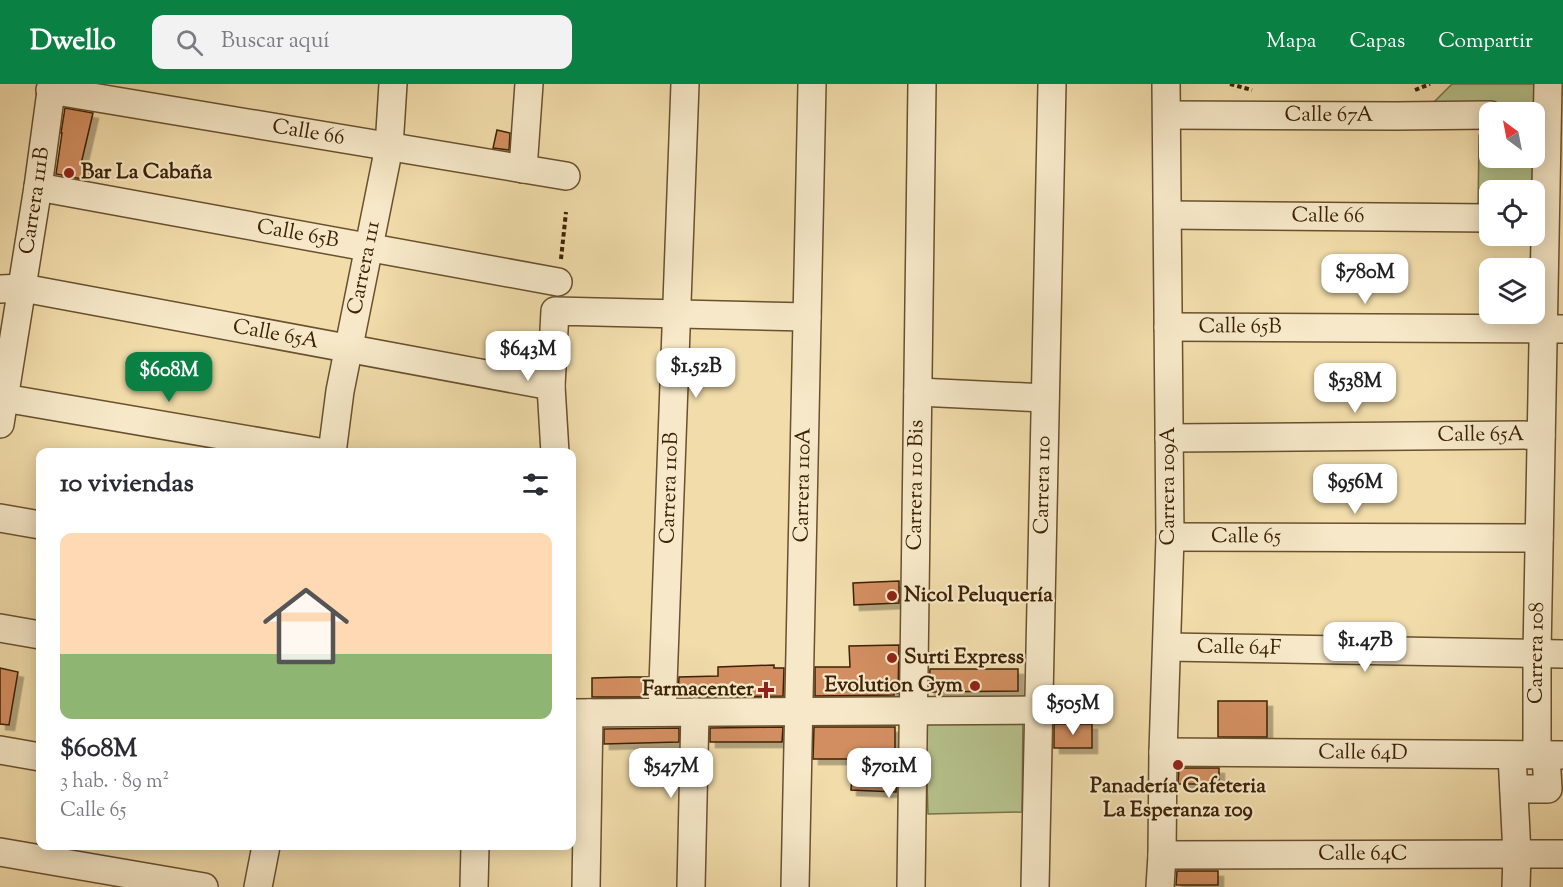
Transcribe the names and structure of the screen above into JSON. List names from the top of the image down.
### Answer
{
  "streets": {
    "street": [
      "Calle 67A",
      "Calle 66",
      "Carrera 111B",
      "Calle 65B",
      "Carrera 111",
      "Calle 65A",
      "Carrera 110 Bis",
      "Carrera 110",
      "Carrera 110A",
      "Carrera 109A",
      "Carrera 110B",
      "Calle 65",
      "Calle 64F",
      "Carrera 108",
      "Calle 64D",
      "Calle 64C"
    ]
  },
  "crossings": [
    ["Calle 67A", "Carrera 109A"],
    ["Calle 66", "Carrera 111B"],
    ["Calle 66", "Carrera 111"],
    ["Calle 66", "Carrera 109A"],
    ["Carrera 111B", "Calle 65B"],
    ["Carrera 111B", "Calle 65A"],
    ["Calle 65B", "Carrera 111"],
    ["Calle 65B", "Carrera 109A"],
    ["Calle 65B", "Carrera 108"],
    ["Carrera 111", "Calle 65A"],
    ["Calle 65A", "Carrera 109A"],
    ["Calle 65A", "Carrera 108"],
    ["Carrera 109A", "Calle 65"],
    ["Carrera 109A", "Calle 64F"],
    ["Carrera 109A", "Calle 64D"],
    ["Carrera 109A", "Calle 64C"],
    ["Calle 65", "Carrera 108"],
    ["Calle 64F", "Carrera 108"],
    ["Carrera 108", "Calle 64D"],
    ["Carrera 108", "Calle 64C"]
  ],
  "places": {
    "other": [
      "Bar La Cabaña",
      "Nicol Peluquería",
      "Surti Express",
      "Evolution Gym",
      "Panadería Cafeteria La Esperanza 109"
    ],
    "health": ["Farmacenter"]
  },
  "north": "top left",
  "page": {
    "header": "Dwello",
    "search": "Buscar aquí",
    "nav": ["Mapa", "Capas", "Compartir"],
    "price": [
      "$780M",
      "$643M",
      "$1.52B",
      "$608M",
      "$538M",
      "$956M",
      "$1.47B",
      "$505M",
      "$547M",
      "$701M"
    ],
    "heading": "10 viviendas",
    "list": [
      {
        "name": "$608M",
        "note": "3 hab. · 89 m² · Calle 65"
      }
    ]
  }
}
